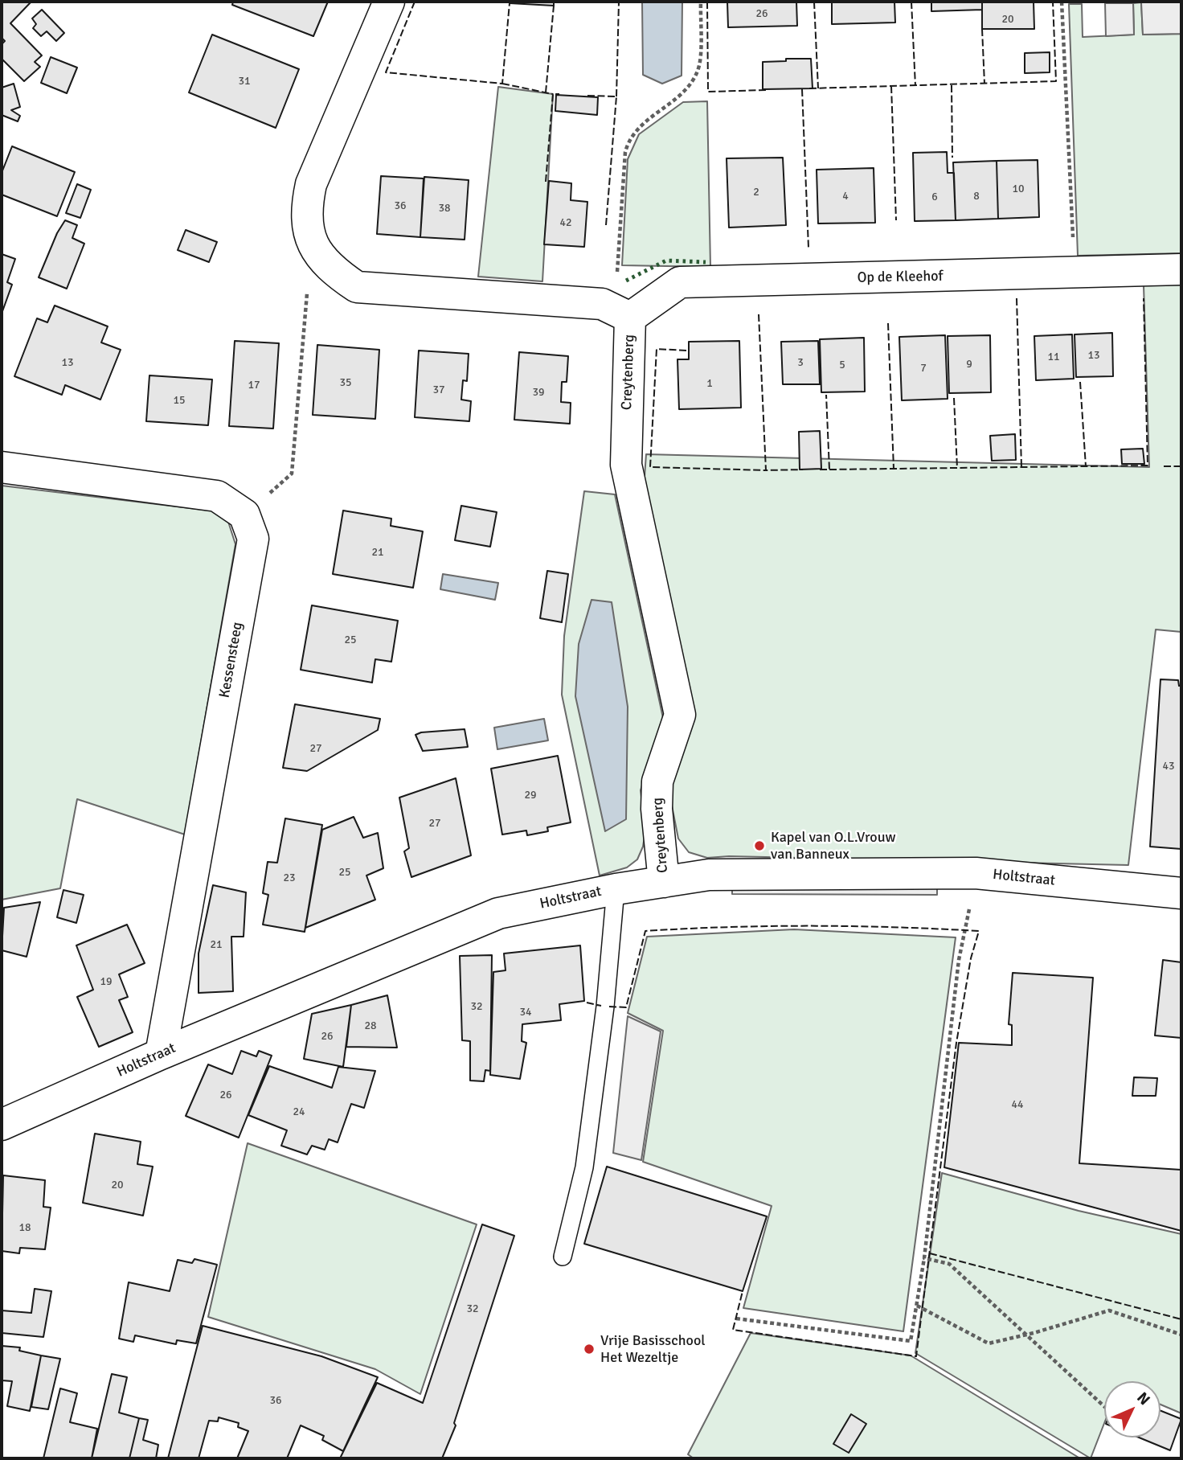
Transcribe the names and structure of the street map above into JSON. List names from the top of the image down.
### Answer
{
  "streets": {
    "street": [
      "Op de Kleehof",
      "Creytenberg",
      "Kessensteeg",
      "Holtstraat"
    ]
  },
  "crossings": [
    ["Op de Kleehof", "Creytenberg"],
    ["Creytenberg", "Holtstraat"],
    ["Kessensteeg", "Holtstraat"]
  ],
  "places": ["Kapel van O.L.Vrouw van Banneux", "Vrije Basisschool Het Wezeltje"],
  "house_numbers": [
    "26",
    "20",
    "31",
    "10",
    "2",
    "4",
    "8",
    "6",
    "36",
    "38",
    "42",
    "13",
    "11",
    "13",
    "3",
    "9",
    "5",
    "7",
    "35",
    "1",
    "17",
    "37",
    "39",
    "15",
    "21",
    "25",
    "27",
    "43",
    "29",
    "27",
    "25",
    "23",
    "21",
    "19",
    "32",
    "34",
    "28",
    "26",
    "26",
    "44",
    "24",
    "20",
    "18",
    "32",
    "36"
  ],
  "north": "top right"
}
